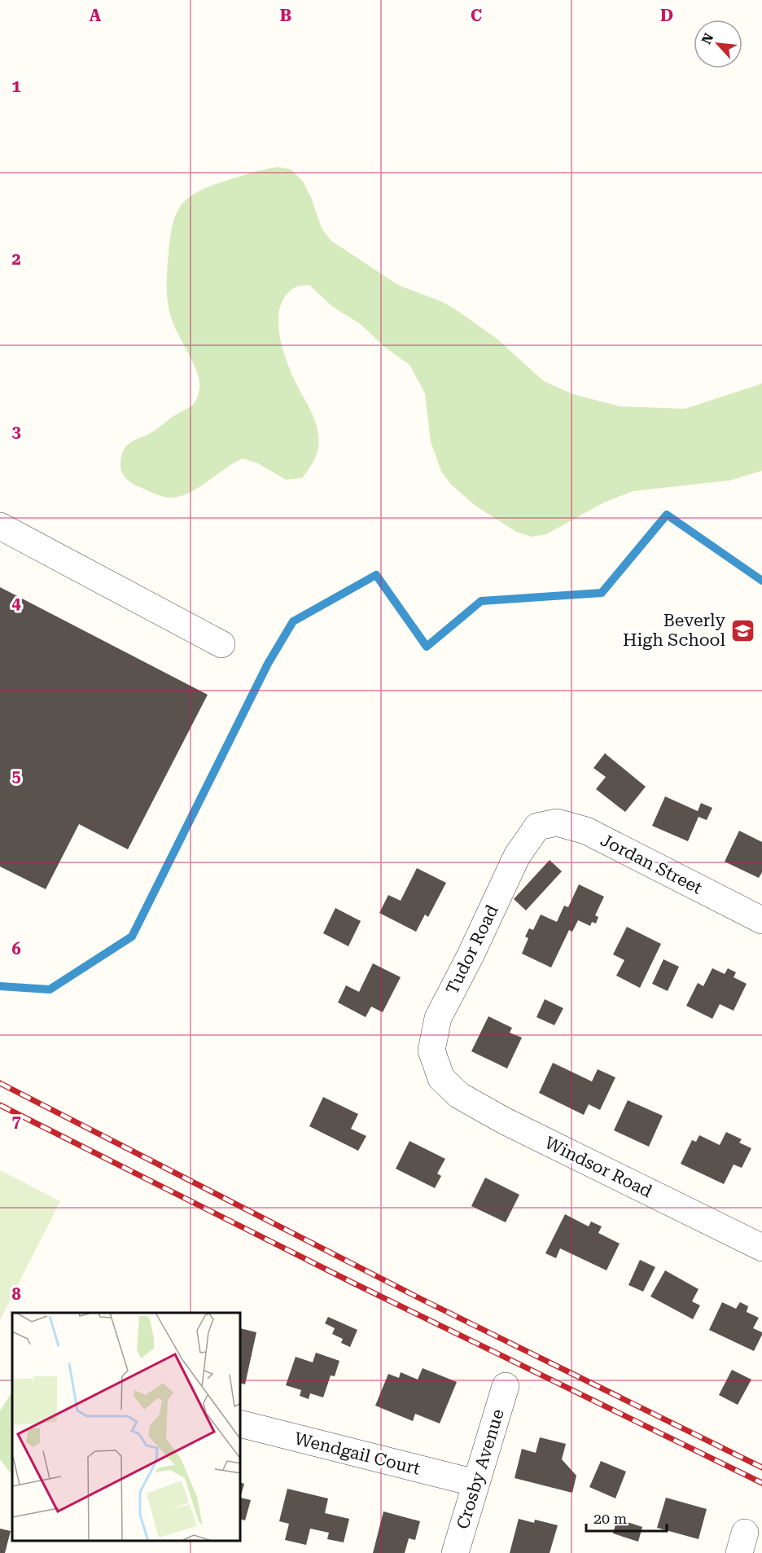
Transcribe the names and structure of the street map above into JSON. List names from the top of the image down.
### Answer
{
  "streets": {
    "street": [
      "Jordan Street",
      "Tudor Road",
      "Windsor Road",
      "Wendgail Court",
      "Crosby Avenue"
    ]
  },
  "crossings": [
    ["Jordan Street", "Tudor Road"],
    ["Tudor Road", "Windsor Road"],
    ["Wendgail Court", "Crosby Avenue"]
  ],
  "places": {
    "school or university": ["Beverly High School"]
  },
  "scale_bar": "20 m",
  "north": "top left",
  "grid": {
    "columns": [
      "A",
      "B",
      "C",
      "D"
    ],
    "rows": [
      "1",
      "2",
      "3",
      "4",
      "5",
      "6",
      "7",
      "8"
    ]
  }
}
